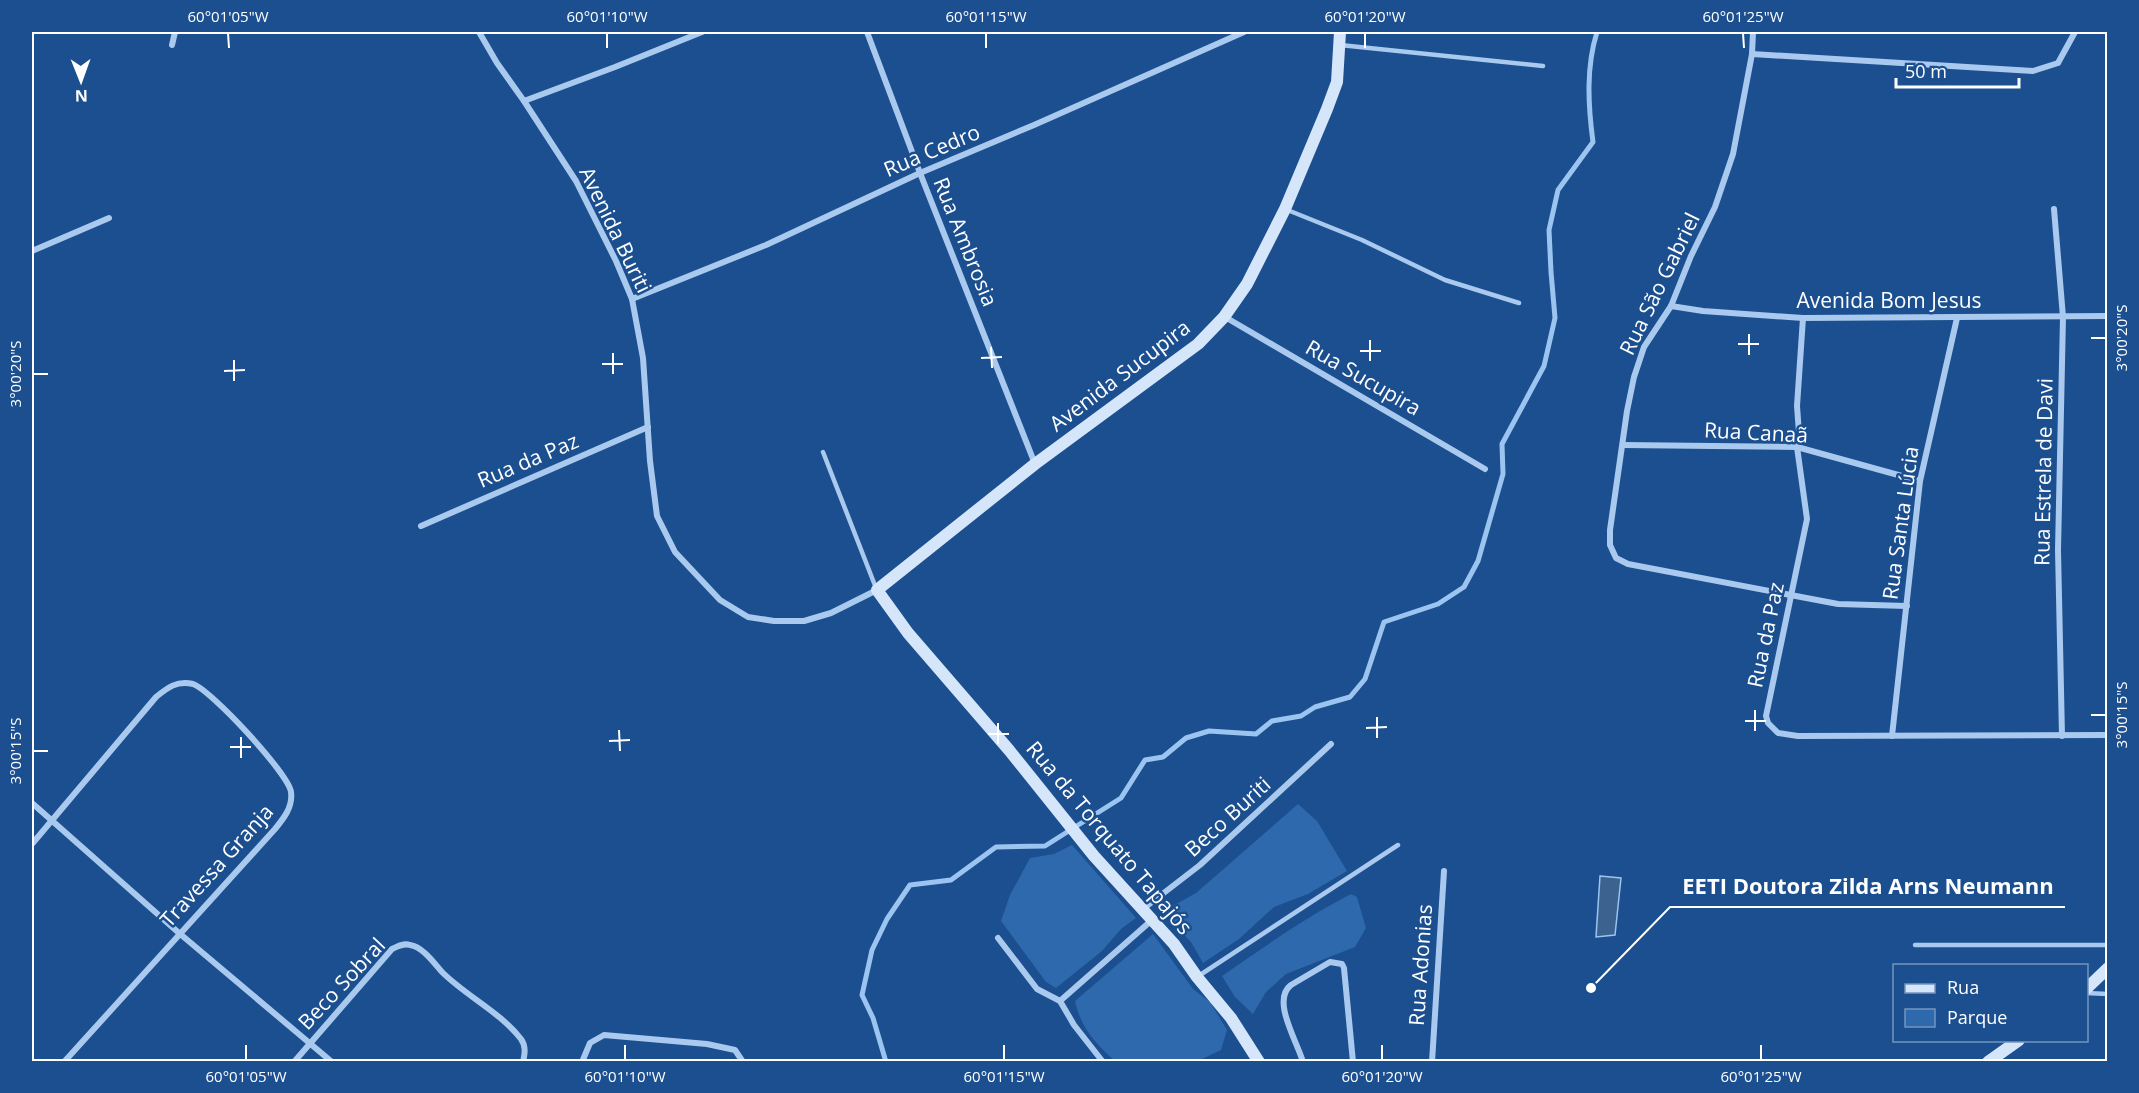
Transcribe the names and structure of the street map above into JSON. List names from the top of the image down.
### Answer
{
  "streets": {
    "street": [
      "Rua Cedro",
      "Avenida Buriti",
      "Rua Ambrosia",
      "Rua São Gabriel",
      "Avenida Bom Jesus",
      "Avenida Sucupira",
      "Rua Sucupira",
      "Rua Canaã",
      "Rua da Paz",
      "Rua Estrela de Davi",
      "Rua Santa Lúcia",
      "Beco Buriti",
      "Rua da Torquato Tapajós",
      "Travessa Granja",
      "Rua Adonias",
      "Beco Sobral"
    ]
  },
  "crossings": [
    ["Rua Cedro", "Avenida Buriti"],
    ["Rua Cedro", "Rua Ambrosia"],
    ["Avenida Buriti", "Avenida Sucupira"],
    ["Avenida Buriti", "Rua da Paz"],
    ["Avenida Buriti", "Rua da Torquato Tapajós"],
    ["Rua Ambrosia", "Avenida Sucupira"],
    ["Rua São Gabriel", "Avenida Bom Jesus"],
    ["Rua São Gabriel", "Rua Canaã"],
    ["Rua São Gabriel", "Rua da Paz"],
    ["Rua São Gabriel", "Rua Santa Lúcia"],
    ["Avenida Bom Jesus", "Rua da Paz"],
    ["Avenida Bom Jesus", "Rua Estrela de Davi"],
    ["Avenida Bom Jesus", "Rua Santa Lúcia"],
    ["Avenida Sucupira", "Rua Sucupira"],
    ["Avenida Sucupira", "Rua da Torquato Tapajós"],
    ["Rua Canaã", "Rua da Paz"],
    ["Rua Canaã", "Rua Santa Lúcia"],
    ["Rua da Paz", "Rua Estrela de Davi"],
    ["Rua da Paz", "Rua Santa Lúcia"],
    ["Beco Buriti", "Rua da Torquato Tapajós"]
  ],
  "places": ["EETI Doutora Zilda Arns Neumann"],
  "legend": ["Rua", "Parque"],
  "scale_bar": "50 m",
  "north": "bottom",
  "coordinates": [
    "60°01'05\"W",
    "60°01'10\"W",
    "60°01'15\"W",
    "60°01'20\"W",
    "60°01'25\"W",
    "3°00'20\"S",
    "3°00'15\"S"
  ]
}
